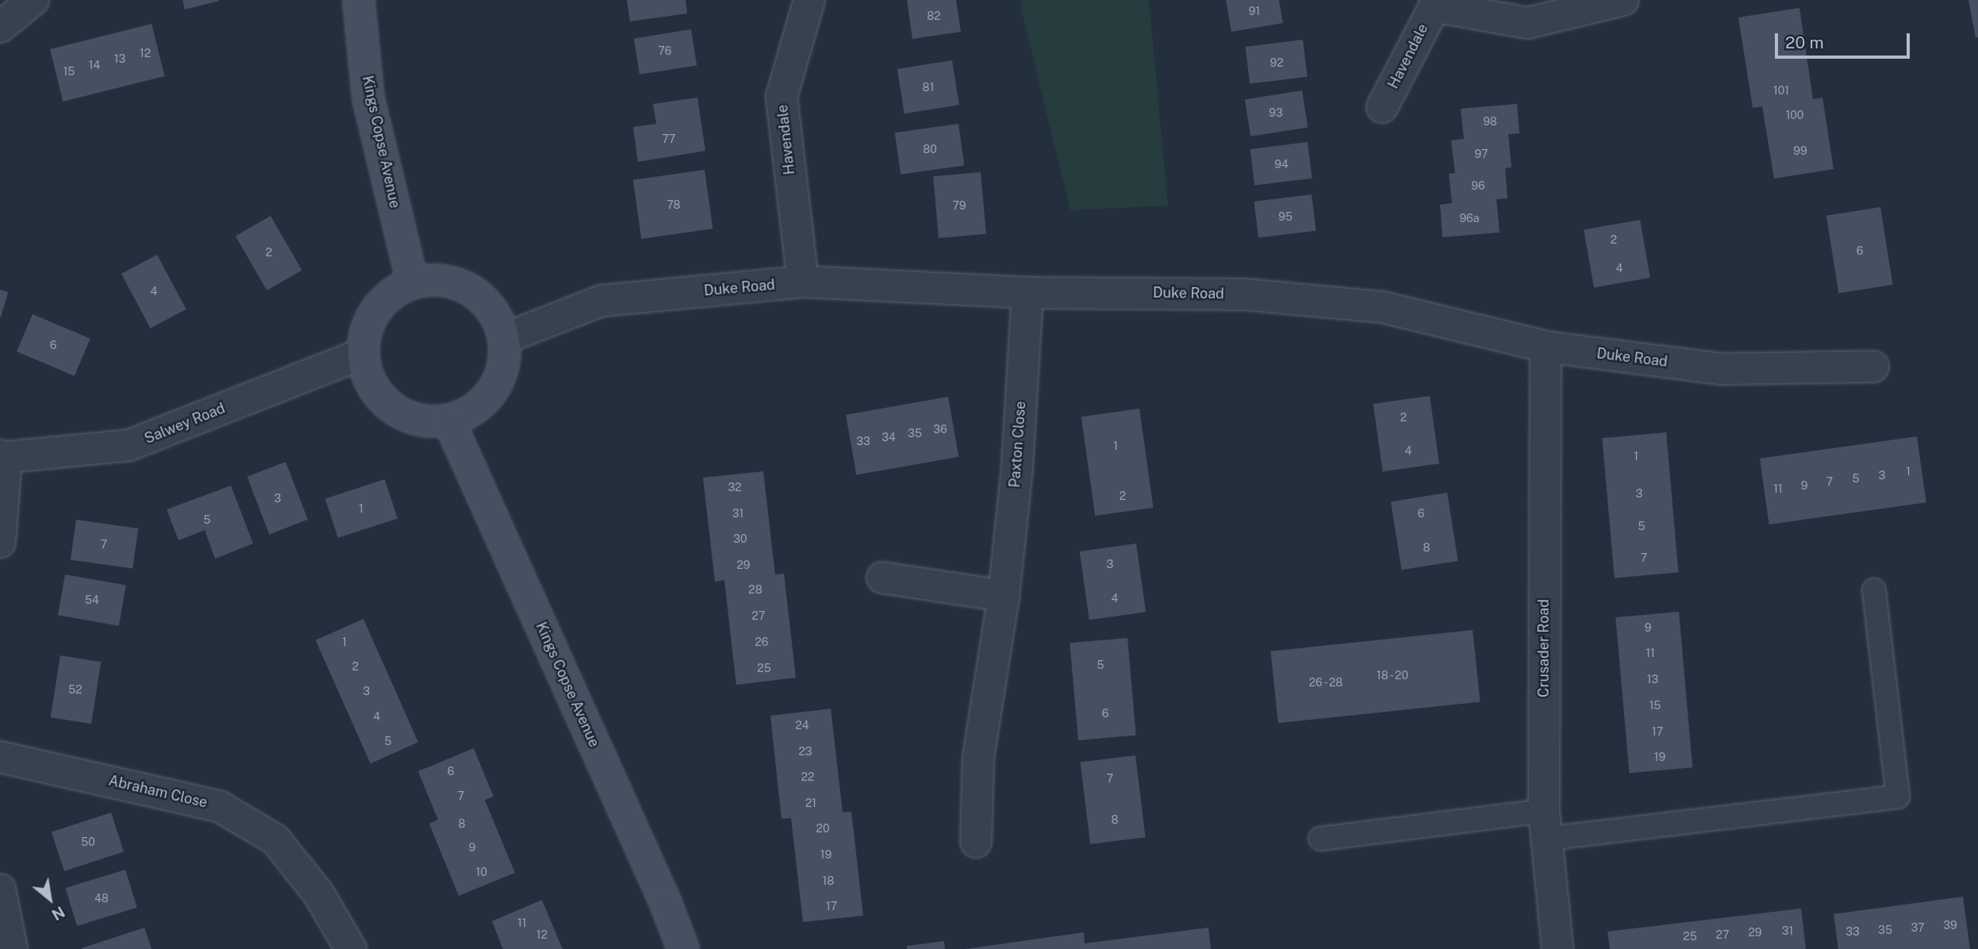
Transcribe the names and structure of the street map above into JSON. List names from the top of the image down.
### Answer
{
  "streets": {
    "street": [
      "Havendale",
      "Kings Copse Avenue",
      "Duke Road",
      "Salwey Road",
      "Paxton Close",
      "Crusader Road",
      "Abraham Close"
    ]
  },
  "crossings": [
    ["Havendale", "Duke Road"],
    ["Kings Copse Avenue", "Duke Road"],
    ["Kings Copse Avenue", "Salwey Road"],
    ["Duke Road", "Salwey Road"],
    ["Duke Road", "Paxton Close"],
    ["Duke Road", "Crusader Road"]
  ],
  "house_numbers": [
    "91",
    "82",
    "76",
    "12",
    "13",
    "92",
    "14",
    "15",
    "81",
    "101",
    "93",
    "100",
    "98",
    "77",
    "80",
    "99",
    "97",
    "94",
    "96",
    "78",
    "79",
    "95",
    "96a",
    "2",
    "6",
    "2",
    "4",
    "4",
    "6",
    "2",
    "36",
    "35",
    "34",
    "33",
    "1",
    "4",
    "1",
    "1",
    "3",
    "5",
    "7",
    "9",
    "32",
    "11",
    "3",
    "2",
    "3",
    "1",
    "31",
    "6",
    "5",
    "5",
    "30",
    "7",
    "8",
    "7",
    "3",
    "29",
    "28",
    "4",
    "54",
    "27",
    "9",
    "1",
    "26",
    "11",
    "5",
    "2",
    "25",
    "18 - 20",
    "13",
    "26 - 28",
    "52",
    "3",
    "15",
    "6",
    "4",
    "24",
    "17",
    "5",
    "23",
    "19",
    "6",
    "22",
    "7",
    "7",
    "21",
    "8",
    "8",
    "20",
    "50",
    "9",
    "19",
    "10",
    "18",
    "48",
    "17",
    "11",
    "39",
    "37",
    "35",
    "31",
    "33",
    "29",
    "12",
    "27",
    "25"
  ],
  "scale_bar": "20 m",
  "north": "bottom right"
}
